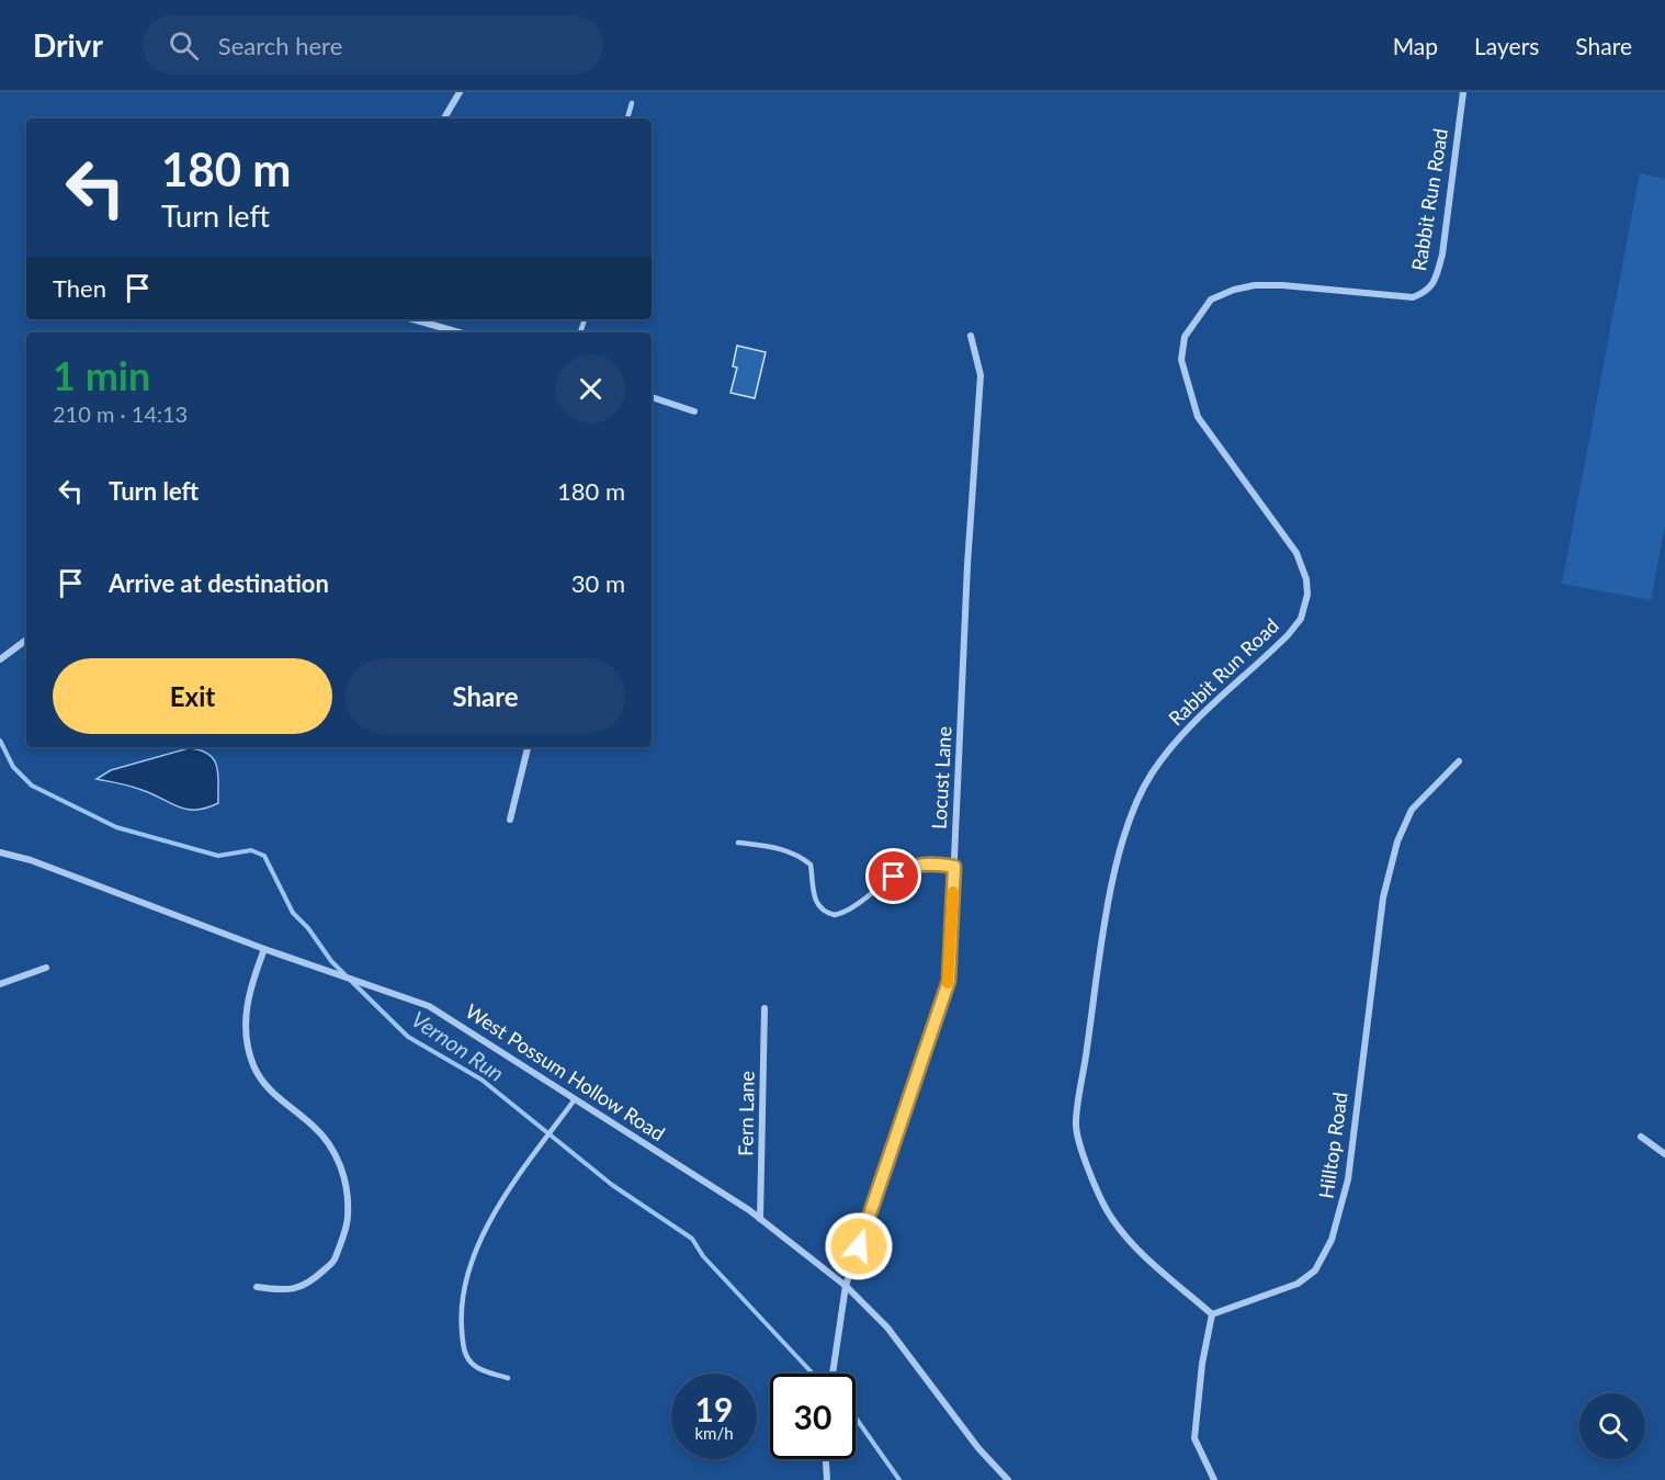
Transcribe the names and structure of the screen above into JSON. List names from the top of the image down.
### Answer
{
  "streets": {
    "street": [
      "Rabbit Run Road",
      "Locust Lane",
      "West Possum Hollow Road",
      "Fern Lane",
      "Hilltop Road"
    ]
  },
  "crossings": [
    ["Rabbit Run Road", "Hilltop Road"],
    ["Locust Lane", "West Possum Hollow Road"],
    ["West Possum Hollow Road", "Fern Lane"]
  ],
  "water": ["Vernon Run"],
  "page": {
    "header": "Drivr",
    "search": "Search here",
    "nav": ["Map", "Layers", "Share"],
    "turn": ["180 m", "Turn left"],
    "then": "Then",
    "heading": ["1 min", "210 m · 14:13"],
    "list": [
      {
        "name": "Turn left",
        "value": "180 m"
      },
      {
        "name": "Arrive at destination",
        "value": "30 m"
      }
    ],
    "buttons": ["Exit", "Share"],
    "speed": "19 km/h",
    "limit": "30"
  }
}
